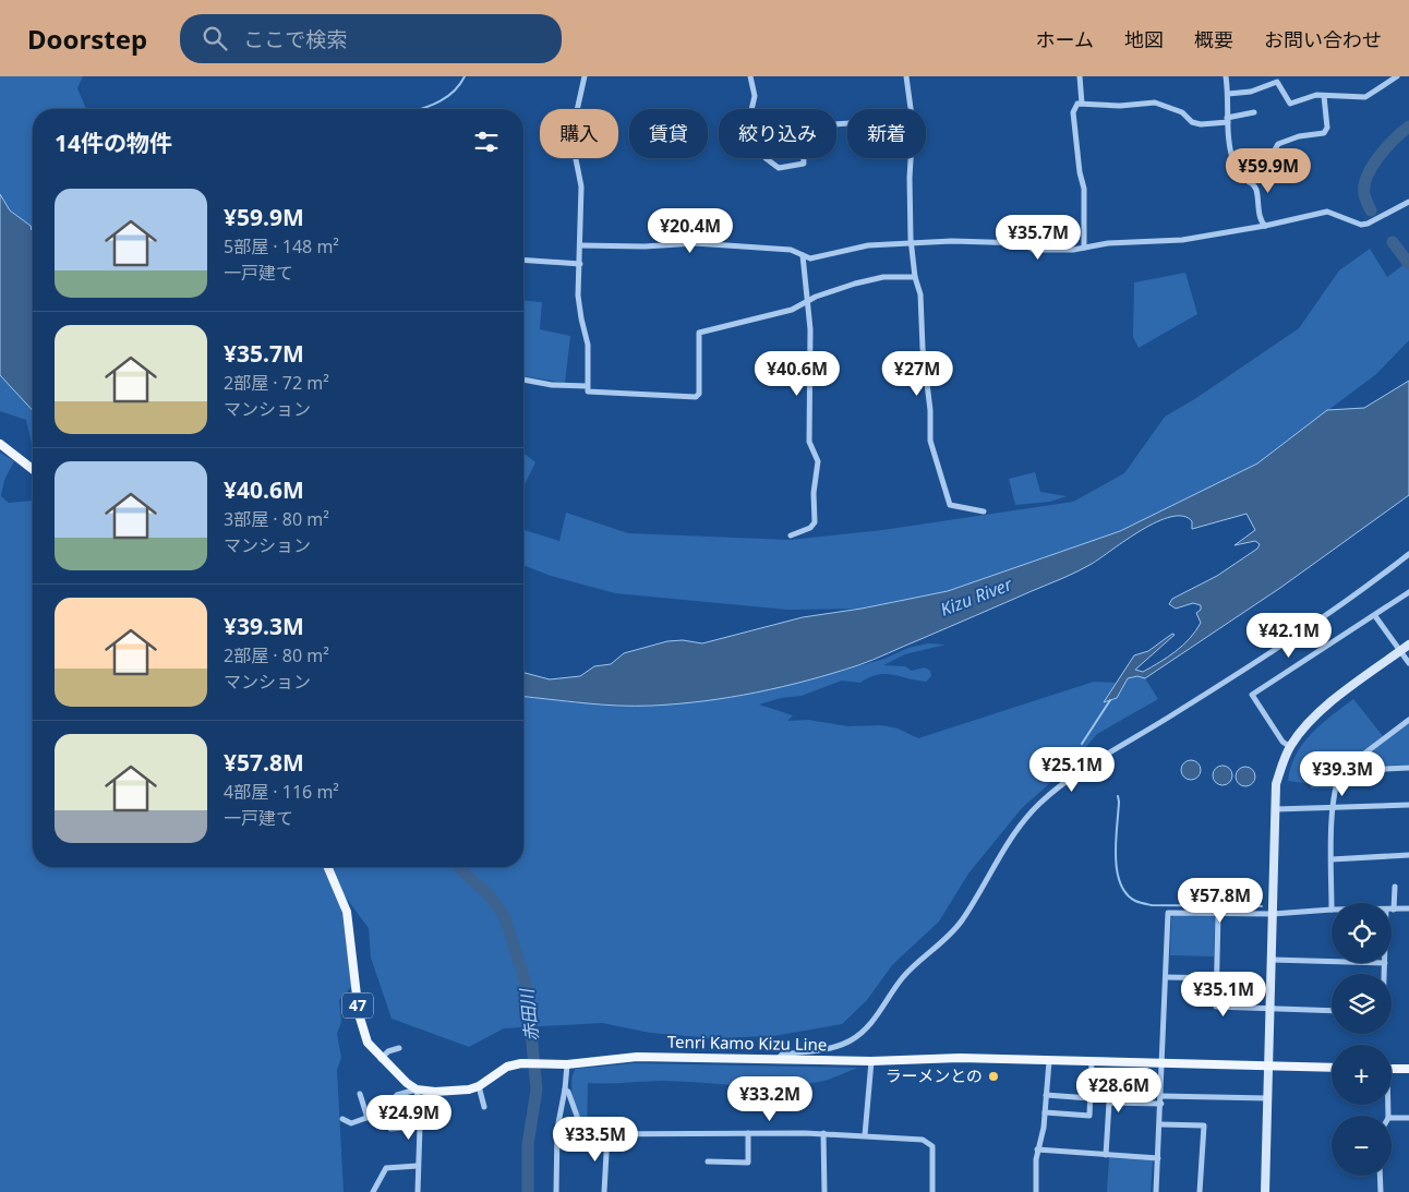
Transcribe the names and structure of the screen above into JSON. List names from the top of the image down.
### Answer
{
  "streets": {
    "main road": ["47", "Tenri Kamo Kizu Line"]
  },
  "crossings": [
    ["47", "Tenri Kamo Kizu Line"]
  ],
  "water": ["Kizu River", "赤田川"],
  "places": ["ラーメンとの"],
  "page": {
    "header": "Doorstep",
    "search": "ここで検索",
    "nav": [
      "ホーム",
      "地図",
      "概要",
      "お問い合わせ"
    ],
    "chip": [
      "購入",
      "賃貸",
      "絞り込み",
      "新着"
    ],
    "heading": "14件の物件",
    "price": [
      "¥59.9M",
      "¥20.4M",
      "¥35.7M",
      "¥40.6M",
      "¥27M",
      "¥42.1M",
      "¥25.1M",
      "¥39.3M",
      "¥57.8M",
      "¥35.1M",
      "¥28.6M",
      "¥33.2M",
      "¥24.9M",
      "¥33.5M"
    ],
    "list": [
      {
        "name": "¥59.9M",
        "note": "5部屋 · 148 m² · 一戸建て"
      },
      {
        "name": "¥35.7M",
        "note": "2部屋 · 72 m² · マンション"
      },
      {
        "name": "¥40.6M",
        "note": "3部屋 · 80 m² · マンション"
      },
      {
        "name": "¥39.3M",
        "note": "2部屋 · 80 m² · マンション"
      },
      {
        "name": "¥57.8M",
        "note": "4部屋 · 116 m² · 一戸建て"
      }
    ],
    "map_buttons": ["+", "−"]
  }
}
